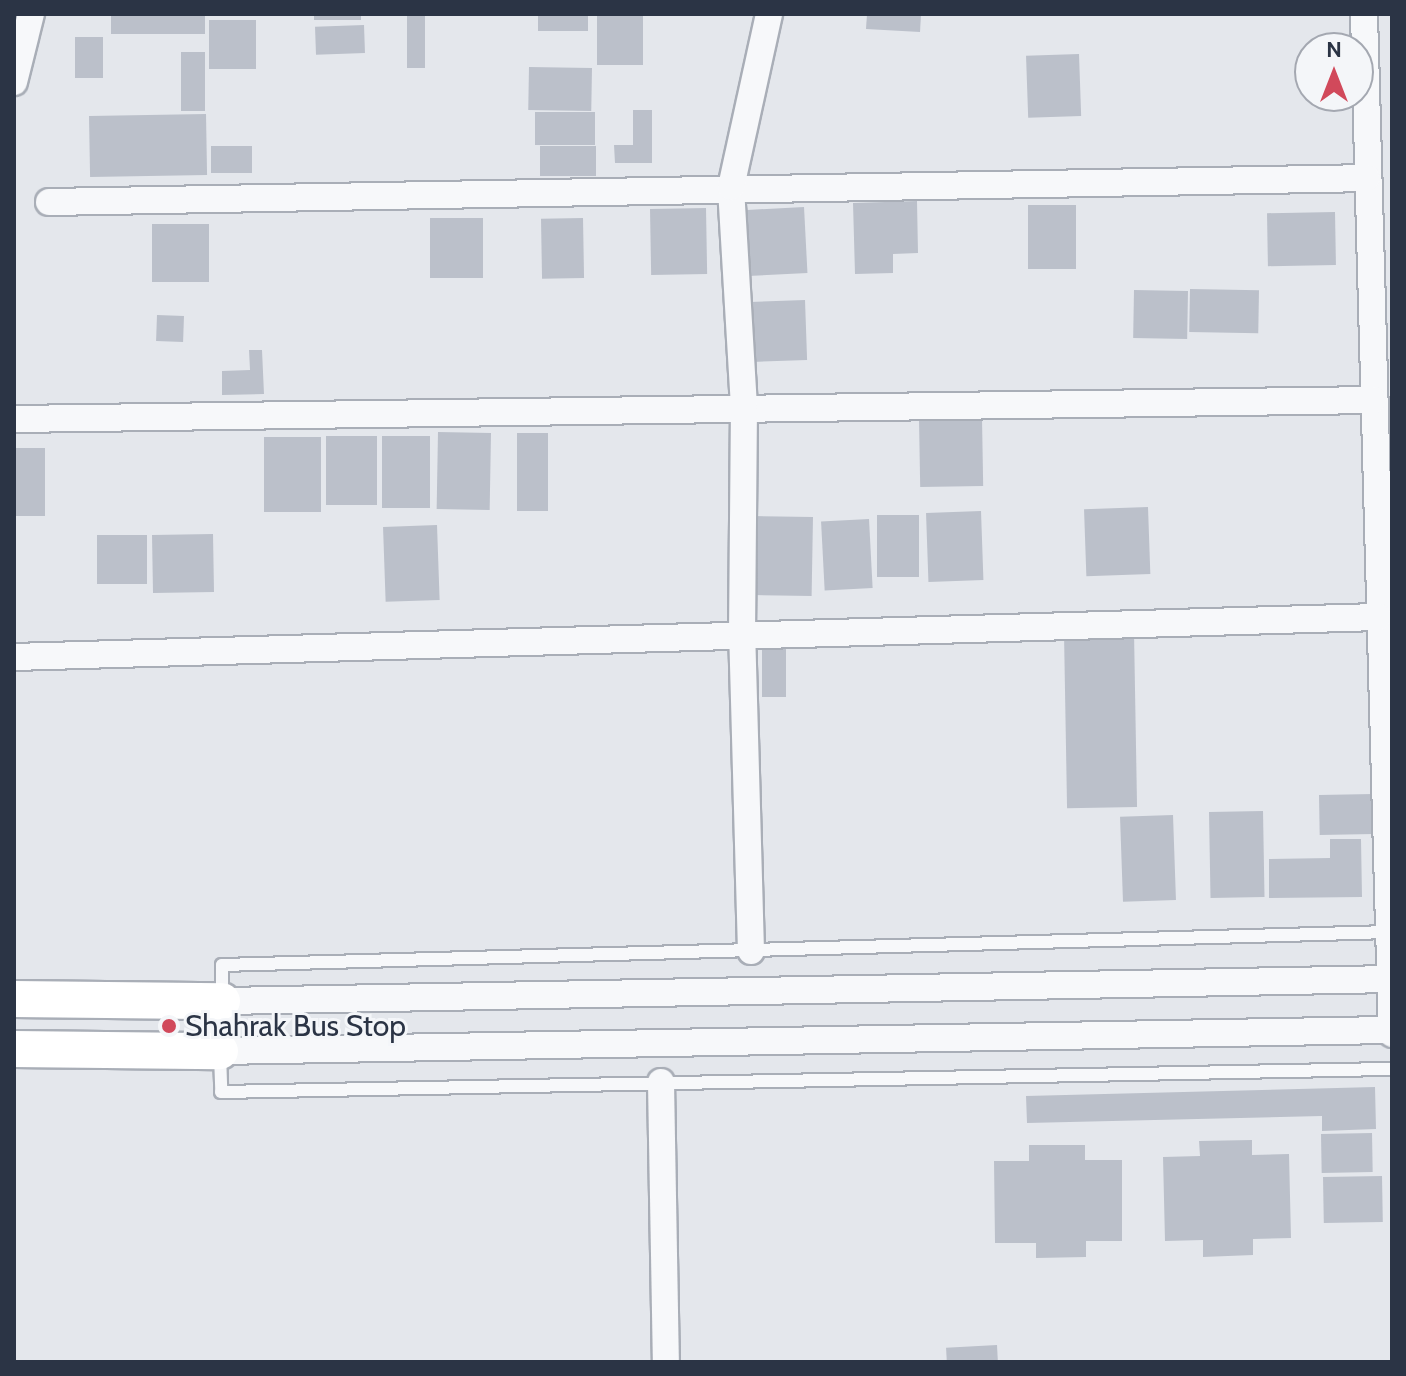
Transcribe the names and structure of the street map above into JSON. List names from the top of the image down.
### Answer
{
  "places": ["Shahrak Bus Stop"],
  "north": "top"
}
